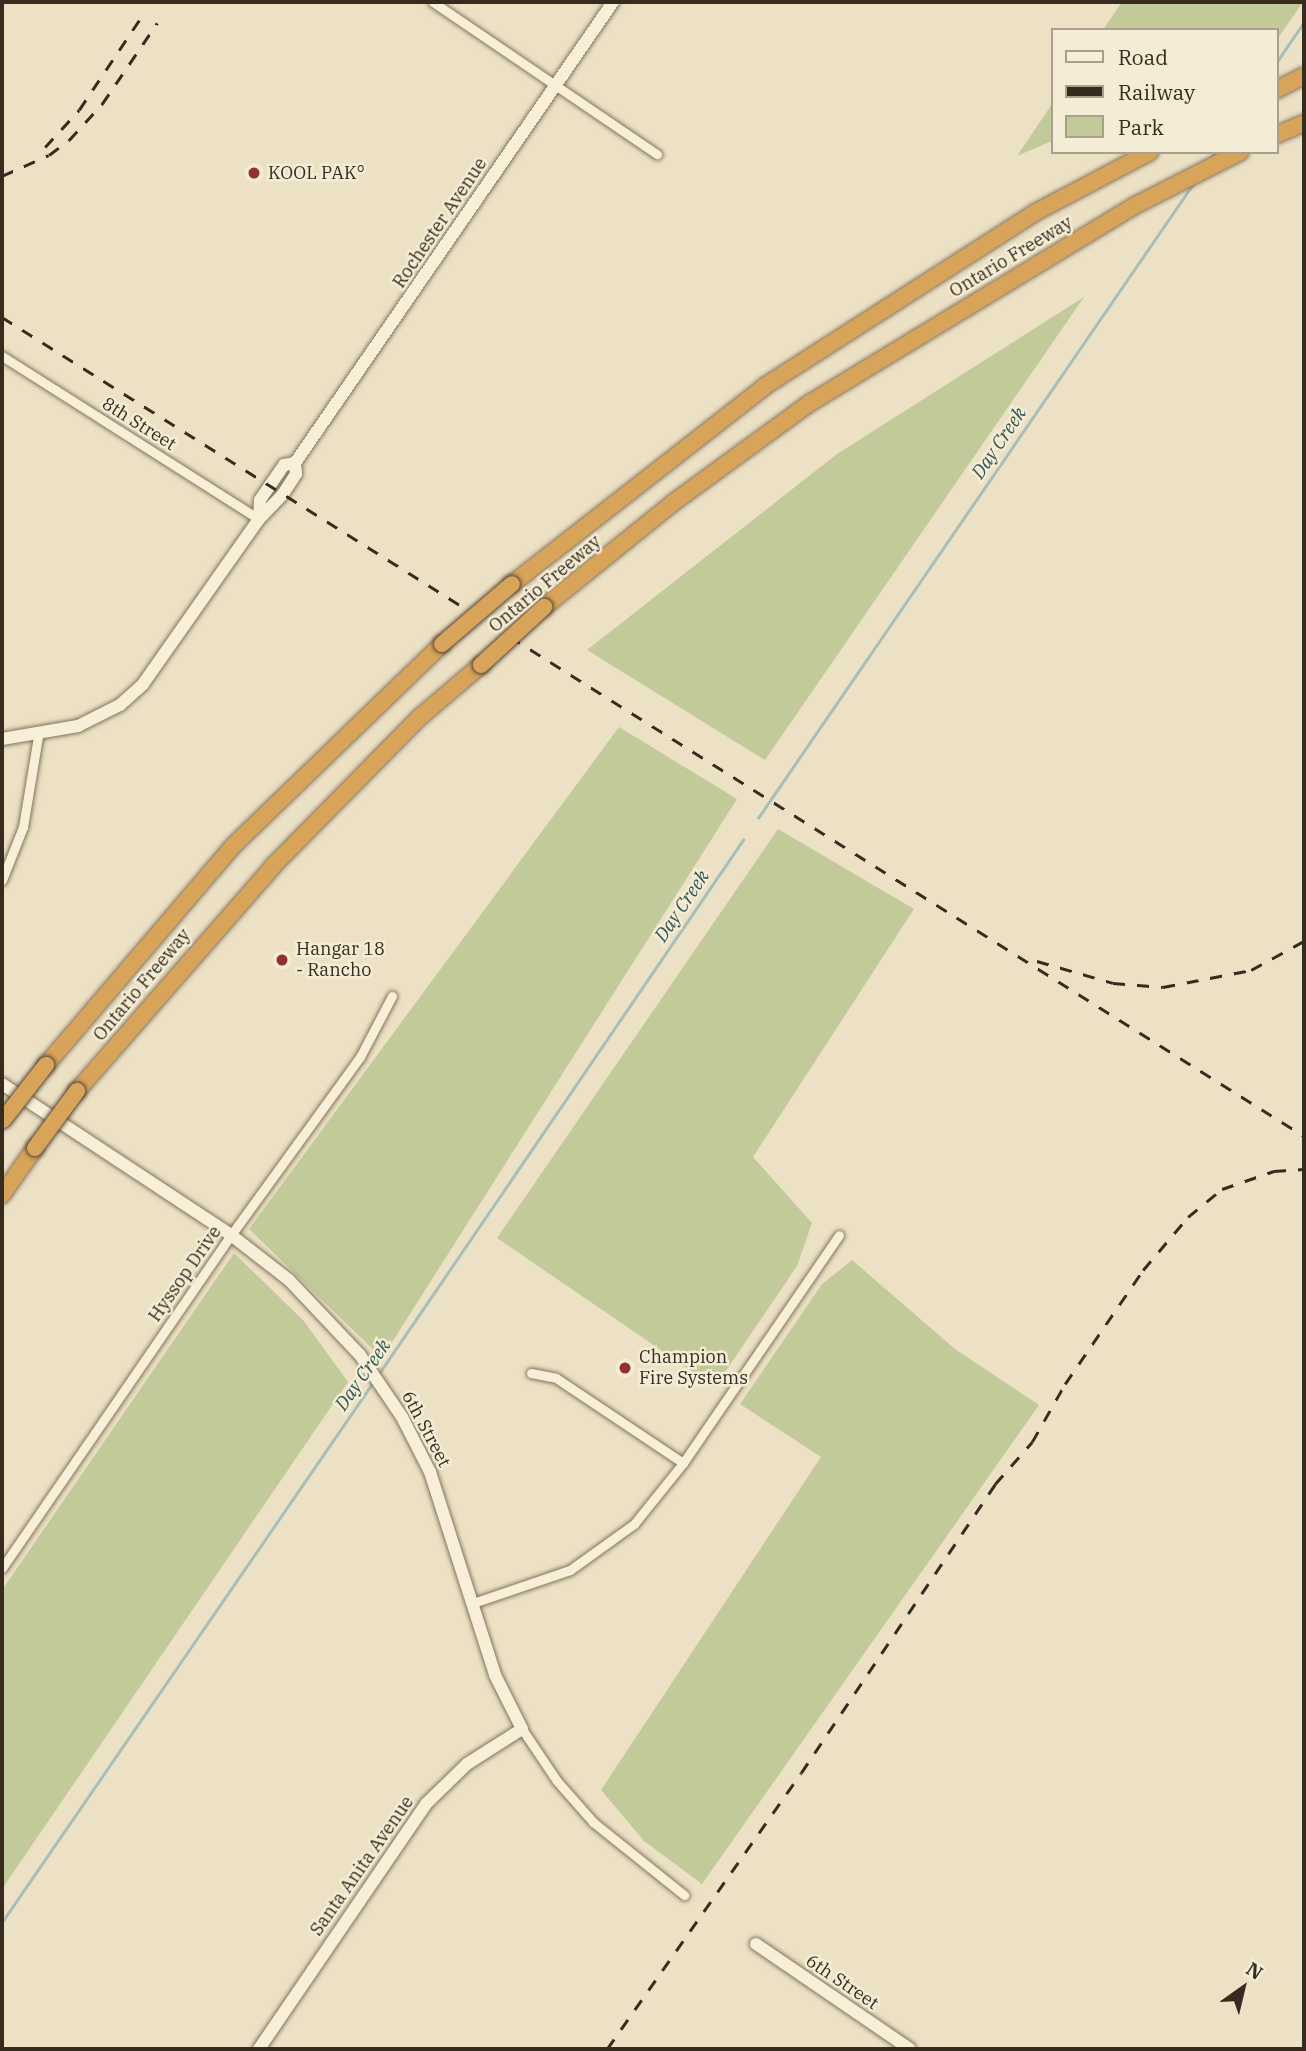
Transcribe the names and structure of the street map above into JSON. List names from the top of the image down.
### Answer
{
  "streets": {
    "highway": ["Ontario Freeway"],
    "street": [
      "Rochester Avenue",
      "8th Street",
      "Hyssop Drive",
      "6th Street",
      "Santa Anita Avenue"
    ]
  },
  "crossings": [
    ["Rochester Avenue", "8th Street"],
    ["Hyssop Drive", "6th Street"],
    ["6th Street", "Santa Anita Avenue"]
  ],
  "water": ["Day Creek"],
  "places": ["KOOL PAK°", "Hangar 18 - Rancho", "Champion Fire Systems"],
  "legend": ["Road", "Railway", "Park"],
  "north": "top right"
}
